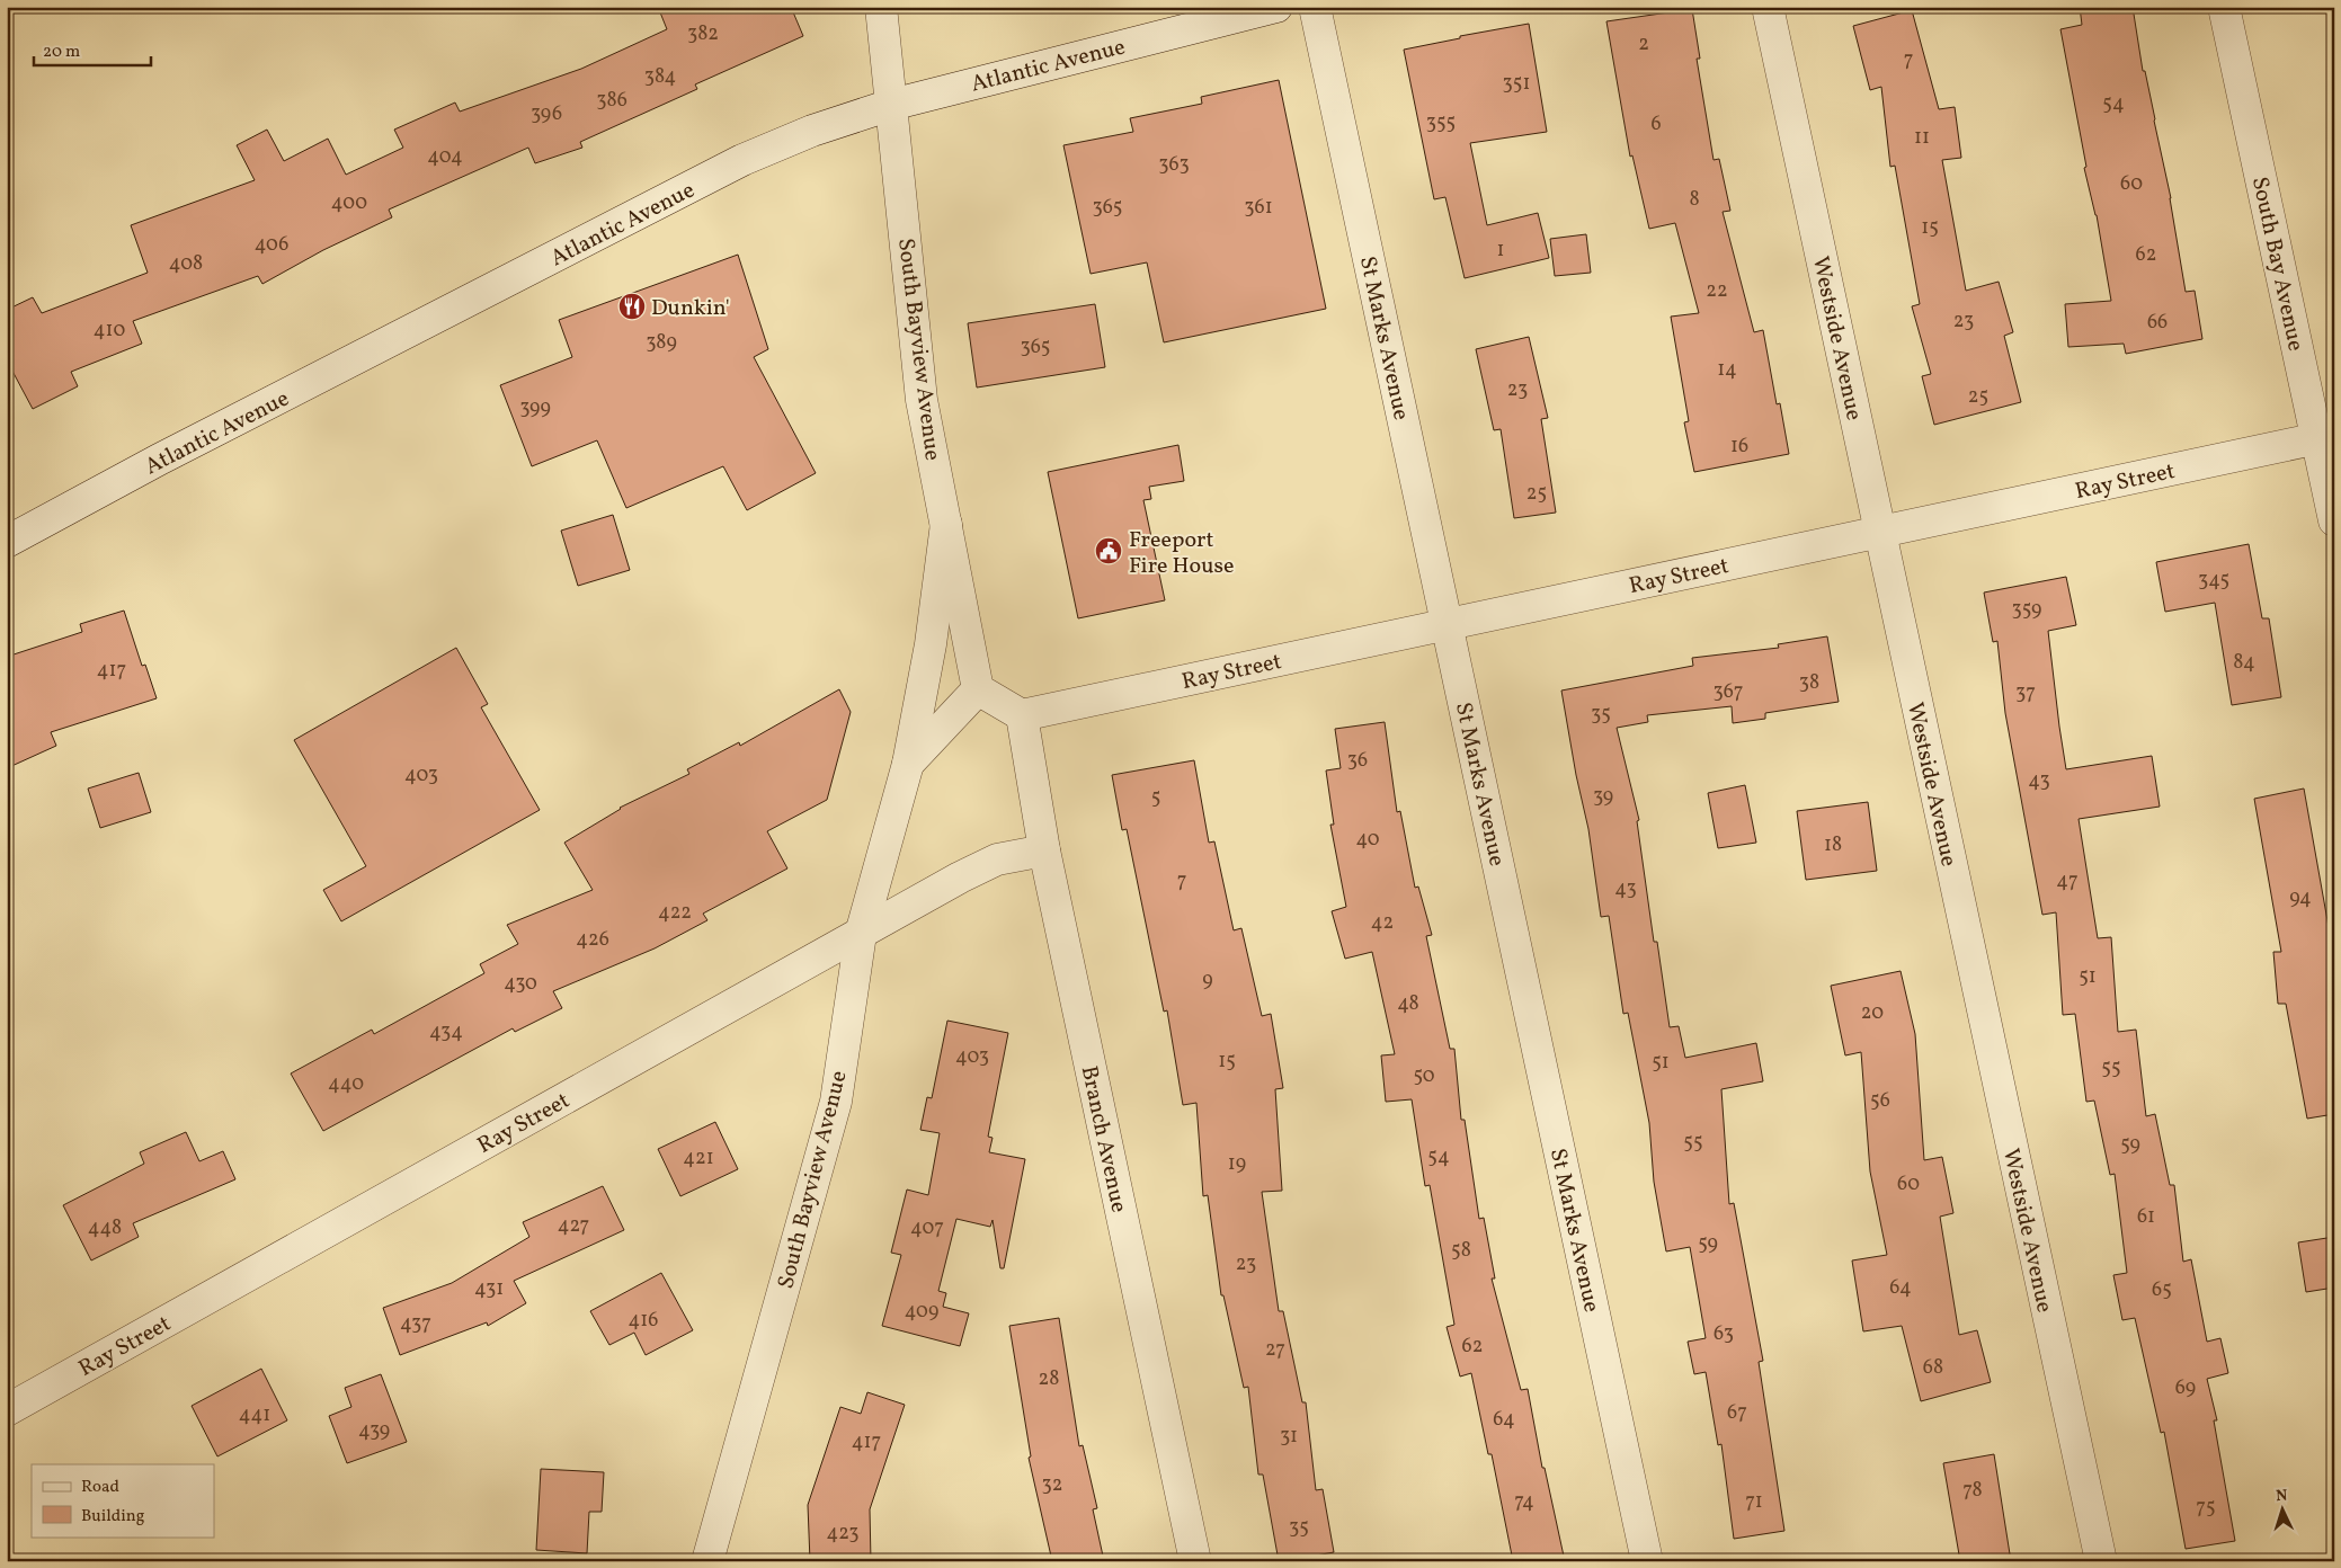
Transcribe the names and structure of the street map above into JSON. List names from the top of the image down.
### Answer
{
  "streets": {
    "street": [
      "Atlantic Avenue",
      "South Bay Avenue",
      "St Marks Avenue",
      "Westside Avenue",
      "South Bayview Avenue",
      "Ray Street",
      "Branch Avenue"
    ]
  },
  "crossings": [
    ["Atlantic Avenue", "South Bayview Avenue"],
    ["South Bay Avenue", "Ray Street"],
    ["St Marks Avenue", "Ray Street"],
    ["Westside Avenue", "Ray Street"],
    ["South Bayview Avenue", "Ray Street"],
    ["Ray Street", "Branch Avenue"]
  ],
  "places": {
    "restaurant": ["Dunkin'"],
    "public building": ["Freeport Fire House"]
  },
  "house_numbers": [
    "382",
    "2",
    "7",
    "384",
    "351",
    "386",
    "54",
    "396",
    "355",
    "6",
    "11",
    "404",
    "363",
    "60",
    "8",
    "400",
    "365",
    "361",
    "15",
    "406",
    "1",
    "62",
    "408",
    "22",
    "23",
    "66",
    "410",
    "389",
    "365",
    "14",
    "23",
    "25",
    "399",
    "16",
    "25",
    "345",
    "359",
    "84",
    "417",
    "38",
    "367",
    "37",
    "35",
    "36",
    "403",
    "43",
    "39",
    "5",
    "40",
    "18",
    "7",
    "47",
    "43",
    "94",
    "422",
    "42",
    "426",
    "51",
    "9",
    "430",
    "48",
    "20",
    "434",
    "403",
    "15",
    "51",
    "55",
    "50",
    "440",
    "56",
    "55",
    "59",
    "54",
    "421",
    "19",
    "60",
    "61",
    "427",
    "448",
    "407",
    "59",
    "58",
    "23",
    "64",
    "431",
    "65",
    "409",
    "416",
    "437",
    "63",
    "62",
    "27",
    "68",
    "28",
    "69",
    "67",
    "441",
    "64",
    "439",
    "31",
    "417",
    "32",
    "78",
    "74",
    "71",
    "75",
    "35",
    "423"
  ],
  "legend": ["Road", "Building"],
  "scale_bar": "20 m",
  "north": "top"
}
